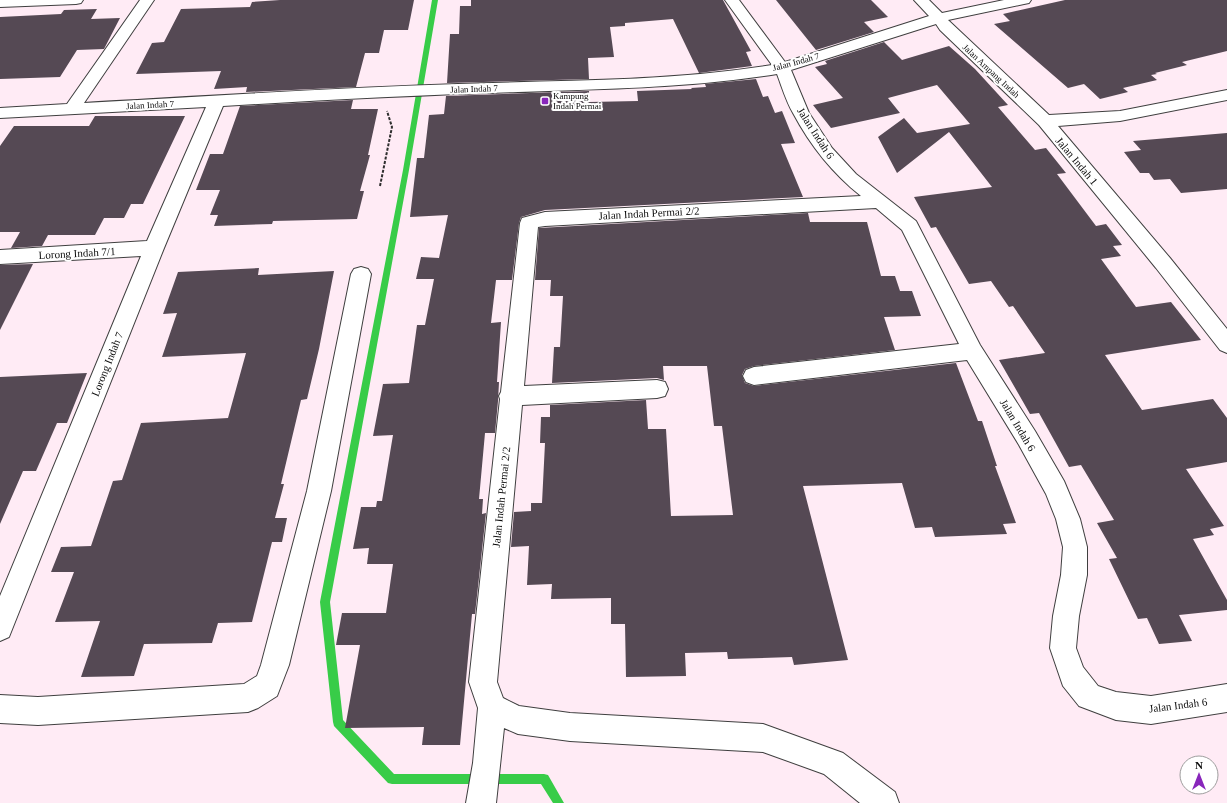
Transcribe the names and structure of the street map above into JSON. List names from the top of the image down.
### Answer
{
  "streets": {
    "street": [
      "Jalan Indah 7",
      "Jalan Ampang Indah",
      "Jalan Indah 6",
      "Jalan Indah 1",
      "Jalan Indah Permai 2/2",
      "Lorong Indah 7/1",
      "Lorong Indah 7"
    ]
  },
  "crossings": [
    ["Jalan Indah 7", "Jalan Ampang Indah"],
    ["Jalan Indah 7", "Jalan Indah 6"],
    ["Jalan Indah 7", "Lorong Indah 7"],
    ["Jalan Ampang Indah", "Jalan Indah 1"],
    ["Jalan Indah 6", "Jalan Indah Permai 2/2"],
    ["Lorong Indah 7/1", "Lorong Indah 7"]
  ],
  "places": {
    "transit": ["Kampung Indah Permai"]
  },
  "north": "top"
}
